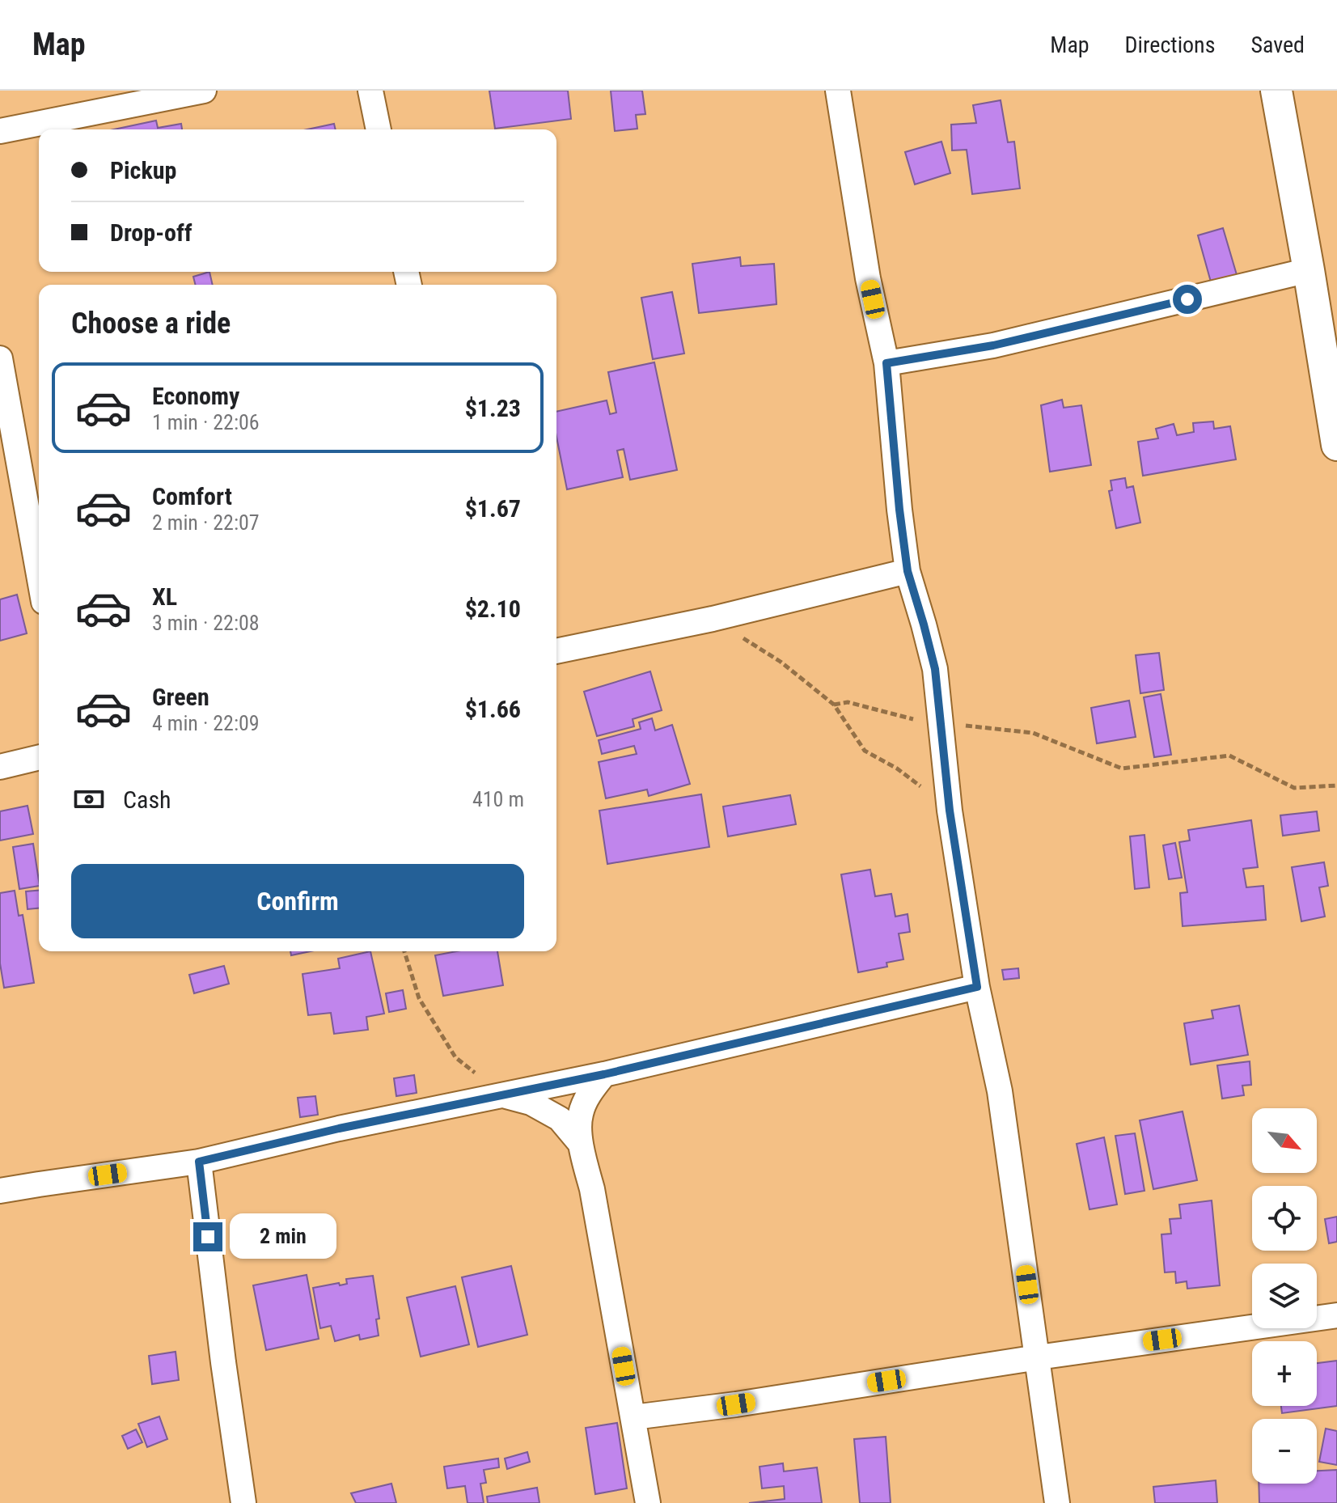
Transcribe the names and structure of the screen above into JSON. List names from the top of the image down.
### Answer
{
  "north": "bottom right",
  "page": {
    "header": "Map",
    "nav": ["Map", "Directions", "Saved"],
    "banner": ["Pickup", "Drop-off"],
    "heading": "Choose a ride",
    "list": [
      {
        "name": "Economy",
        "note": "1 min · 22:06",
        "value": "$1.23"
      },
      {
        "name": "Comfort",
        "note": "2 min · 22:07",
        "value": "$1.67"
      },
      {
        "name": "XL",
        "note": "3 min · 22:08",
        "value": "$2.10"
      },
      {
        "name": "Green",
        "note": "4 min · 22:09",
        "value": "$1.66"
      }
    ],
    "pay": ["Cash", "410 m"],
    "buttons": "Confirm",
    "map_buttons": ["+", "−"],
    "bubble": "2 min"
  }
}
